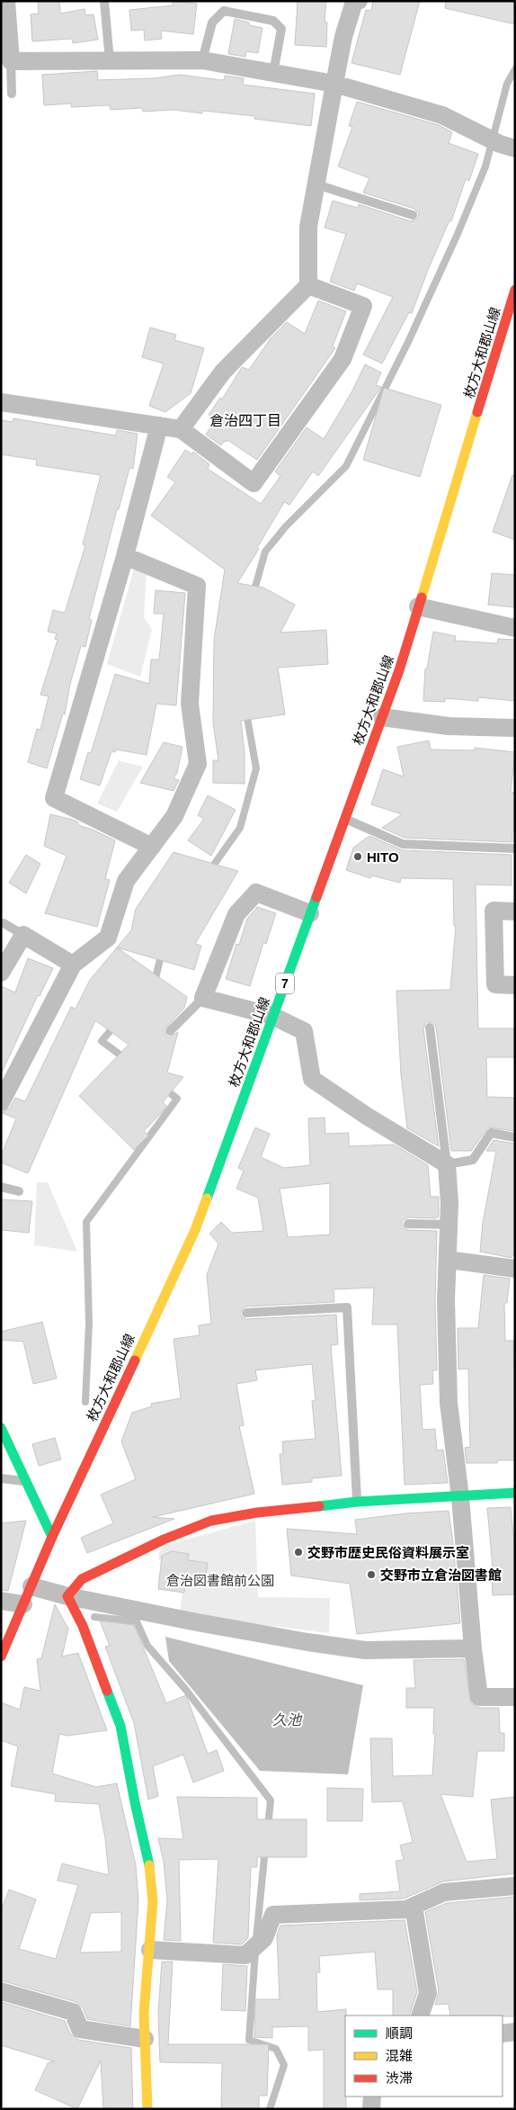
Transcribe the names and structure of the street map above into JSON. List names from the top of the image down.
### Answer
{
  "streets": {
    "main road": ["枚方大和郡山線", "7"]
  },
  "districts": ["倉治四丁目"],
  "water": ["久池"],
  "parks": ["倉治図書館前公園"],
  "places": ["HITO", "交野市歴史民俗資料展示室", "交野市立倉治図書館"],
  "legend": ["順調", "混雑", "渋滞"]
}
